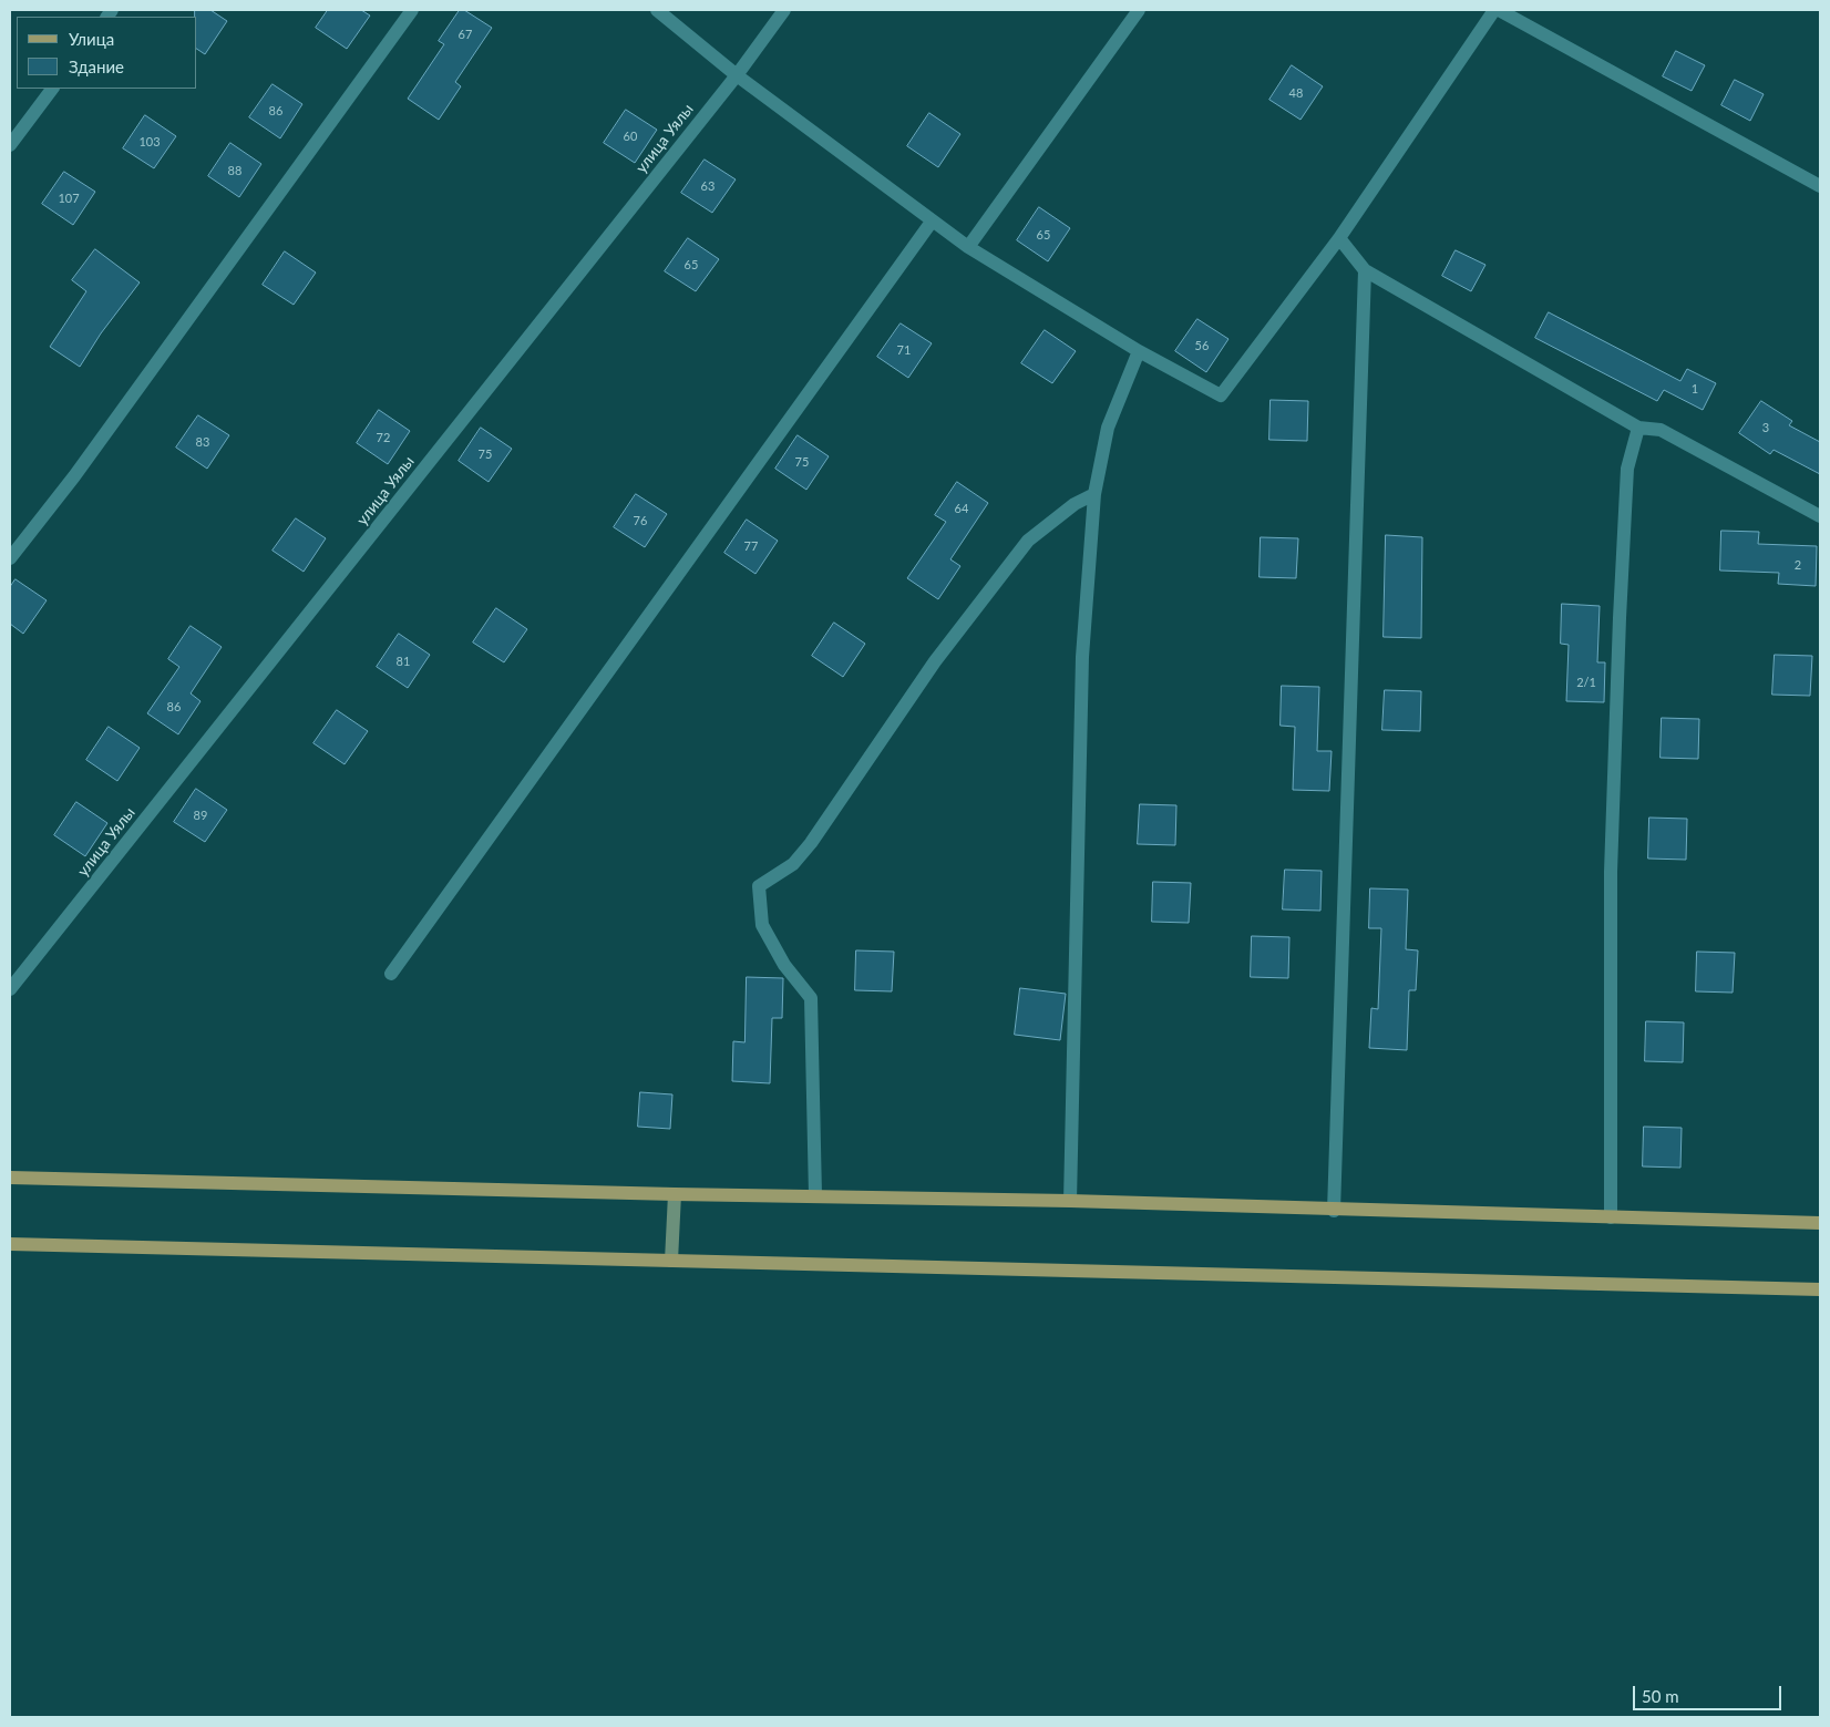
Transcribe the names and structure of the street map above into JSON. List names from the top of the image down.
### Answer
{
  "streets": {
    "street": ["улица Уялы"]
  },
  "house_numbers": [
    "67",
    "48",
    "86",
    "60",
    "103",
    "88",
    "63",
    "107",
    "65",
    "65",
    "56",
    "71",
    "1",
    "3",
    "72",
    "83",
    "75",
    "75",
    "64",
    "76",
    "77",
    "2",
    "81",
    "2/1",
    "86",
    "89"
  ],
  "legend": ["Улица", "Здание"],
  "scale_bar": "50 m"
}
